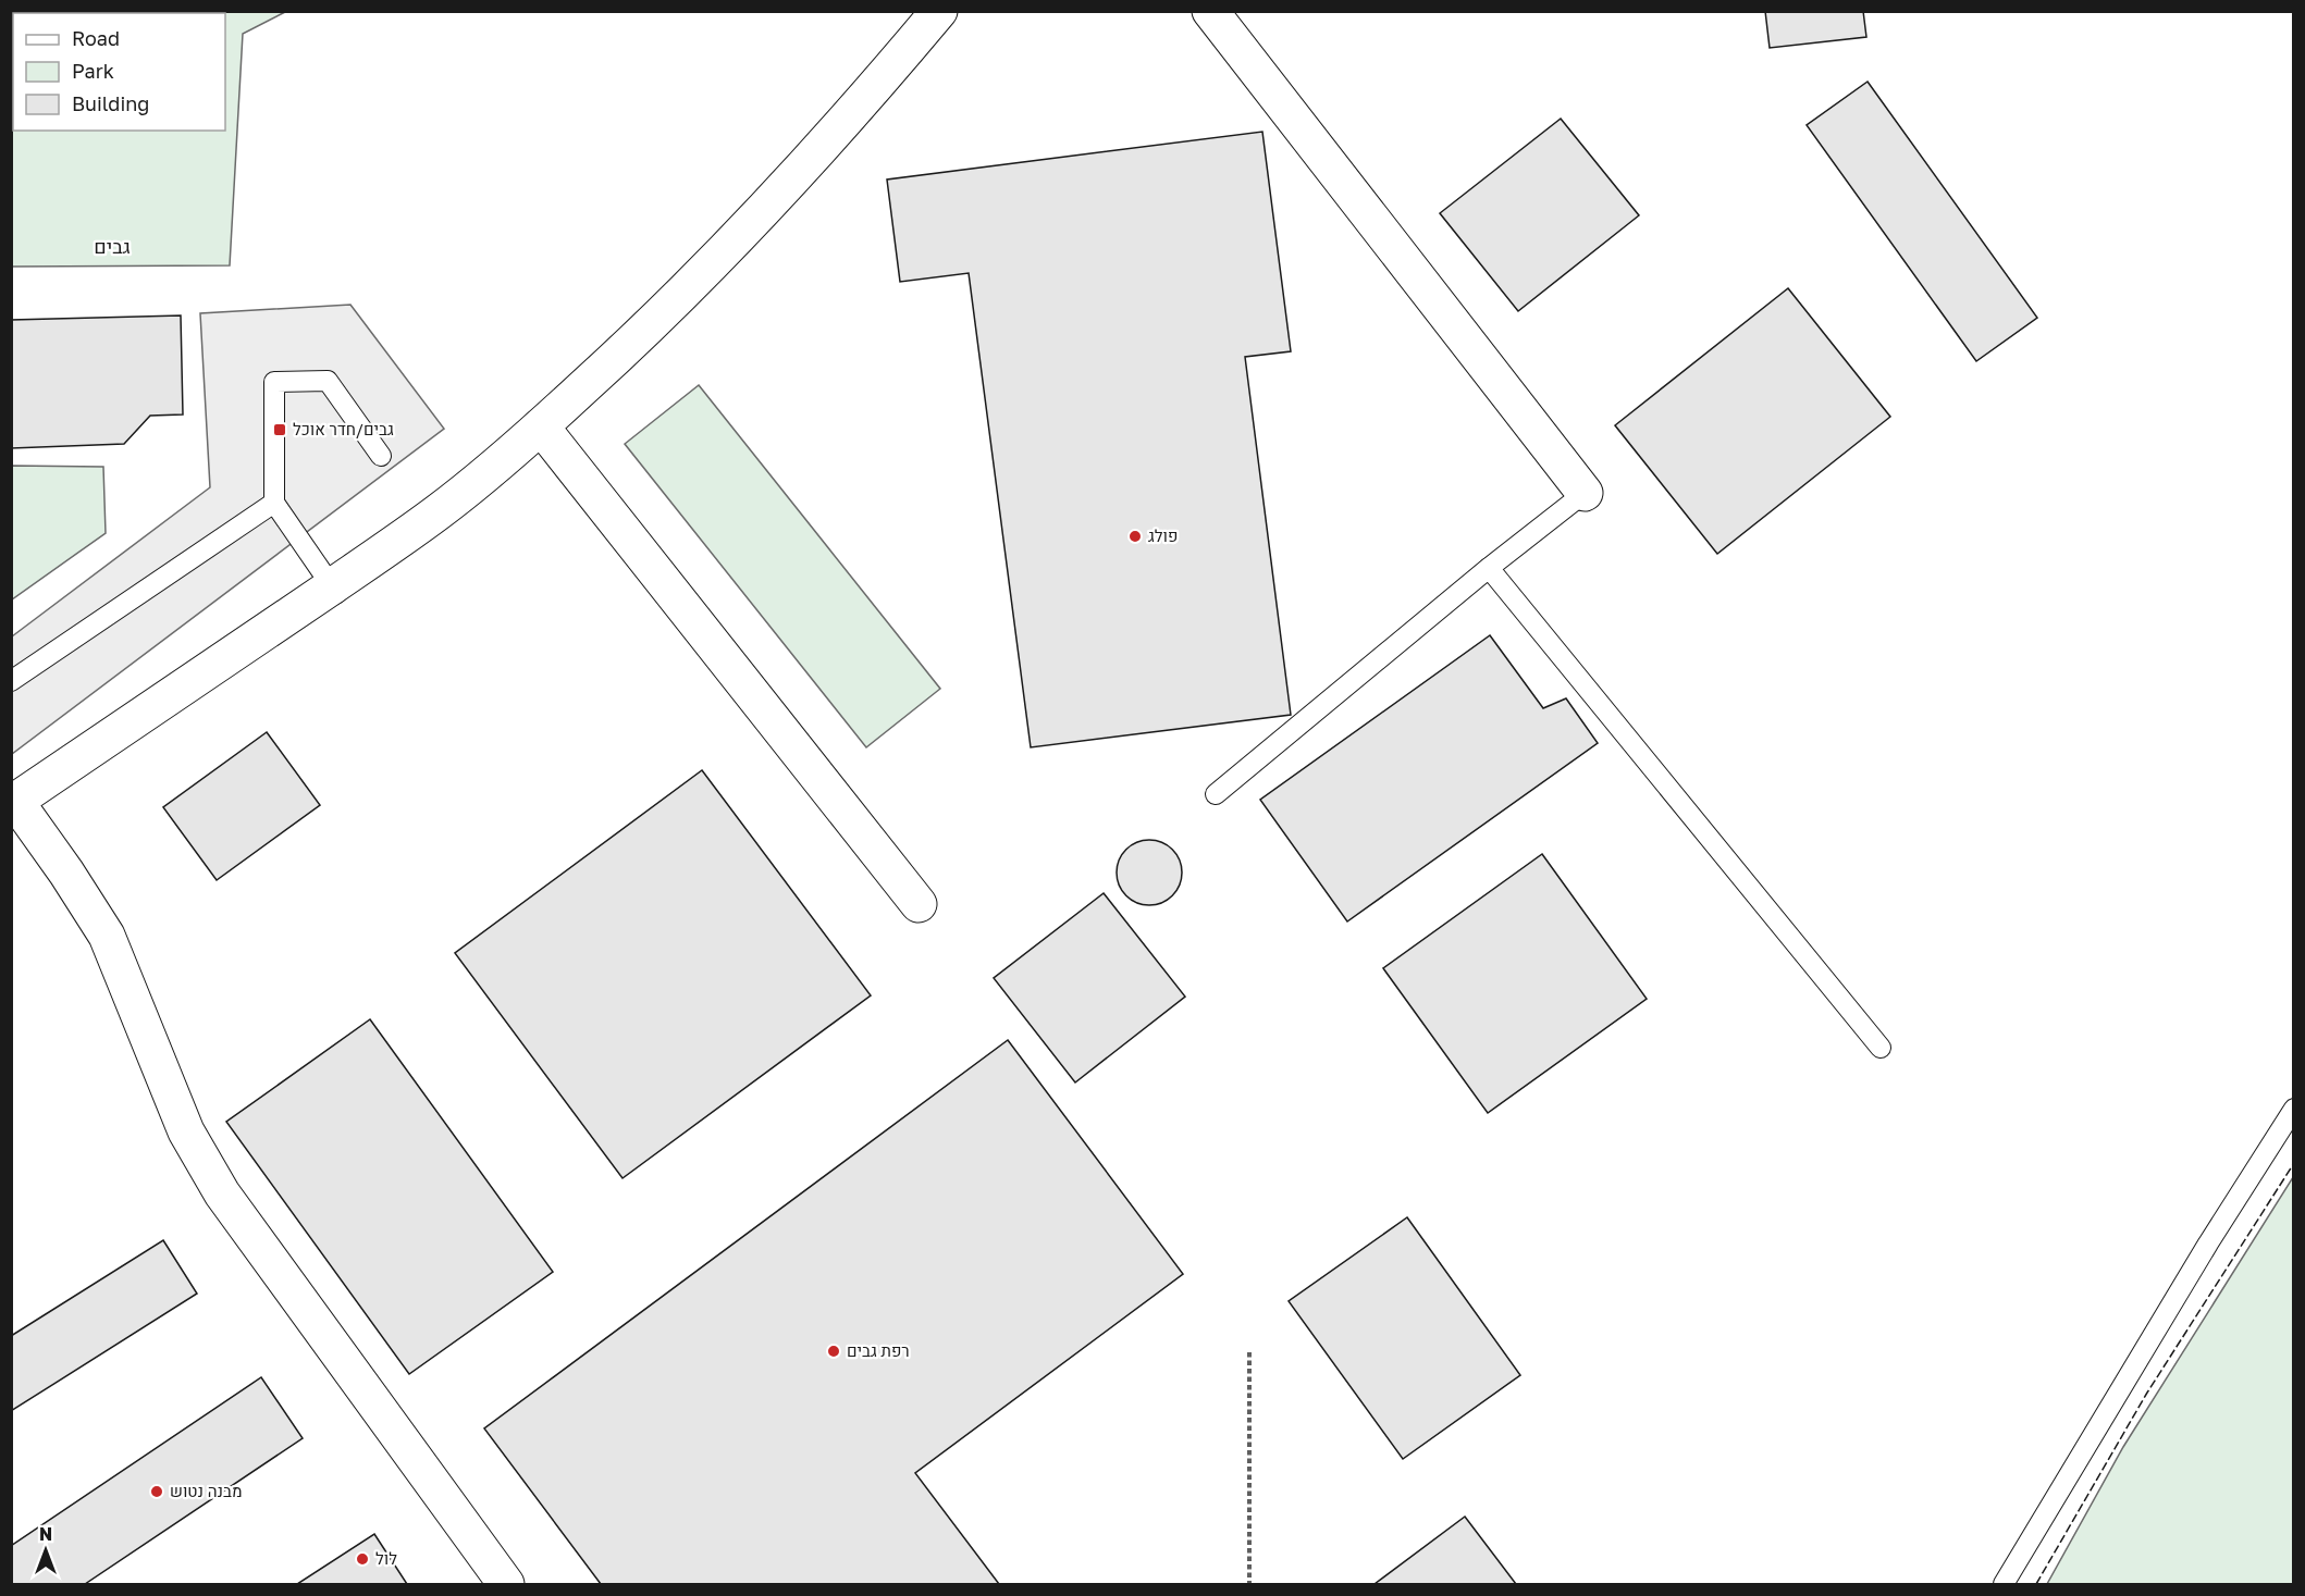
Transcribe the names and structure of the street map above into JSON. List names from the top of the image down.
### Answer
{
  "districts": ["גבים"],
  "places": {
    "transit": ["גבים/חדר אוכל"],
    "other": [
      "פולג",
      "רפת גבים",
      "מבנה נטוש",
      "לול"
    ]
  },
  "legend": ["Road", "Park", "Building"],
  "north": "top"
}
